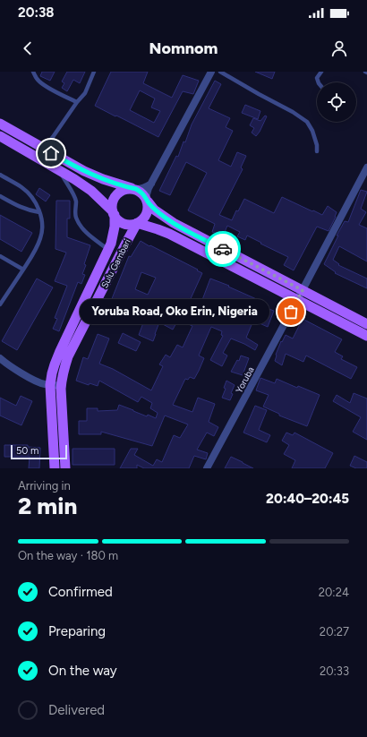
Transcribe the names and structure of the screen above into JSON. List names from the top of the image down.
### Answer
{
  "streets": {
    "main road": ["Sulu Gambari"],
    "street": ["Yoruba"]
  },
  "places": ["Yoruba Road, Oko Erin, Nigeria"],
  "scale_bar": "50 m",
  "page": {
    "status": "20:38",
    "header": "Nomnom",
    "bubble": "Yoruba Road, Oko Erin, Nigeria",
    "scale": "50 m",
    "heading": ["2 min", "Arriving in", "20:40–20:45"],
    "bar": "On the way · 180 m",
    "list": [
      ["Confirmed", "20:24"],
      ["Preparing", "20:27"],
      ["On the way", "20:33"],
      "Delivered"
    ]
  }
}
